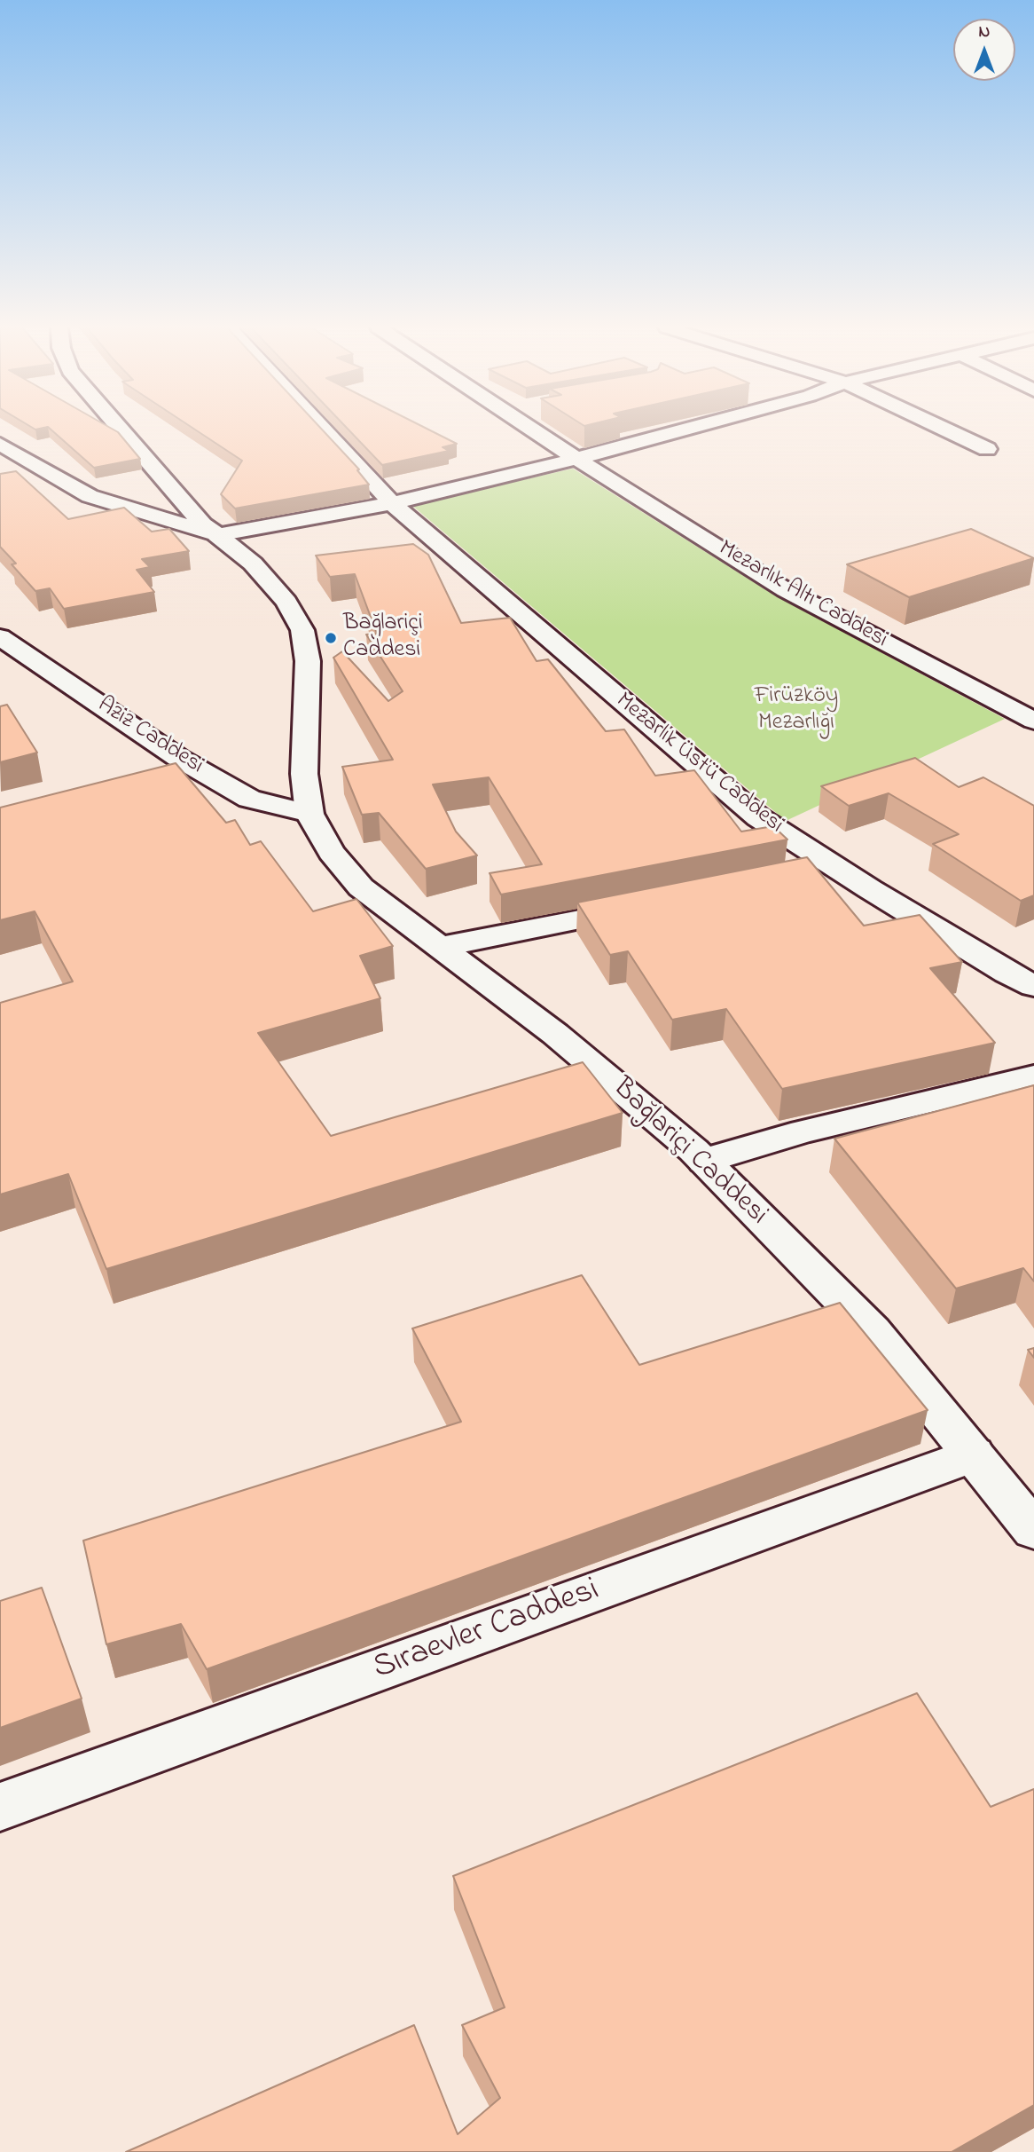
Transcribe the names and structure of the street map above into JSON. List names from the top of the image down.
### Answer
{
  "streets": {
    "street": [
      "Mezarlık Altı Caddesi",
      "Aziz Caddesi",
      "Mezarlık Üstü Caddesi",
      "Bağlariçi Caddesi",
      "Sıraevler Caddesi"
    ]
  },
  "crossings": [
    ["Aziz Caddesi", "Bağlariçi Caddesi"],
    ["Bağlariçi Caddesi", "Sıraevler Caddesi"]
  ],
  "parks": ["Firüzköy Mezarlığı"],
  "places": ["Bağlariçi Caddesi"],
  "north": "top"
}
